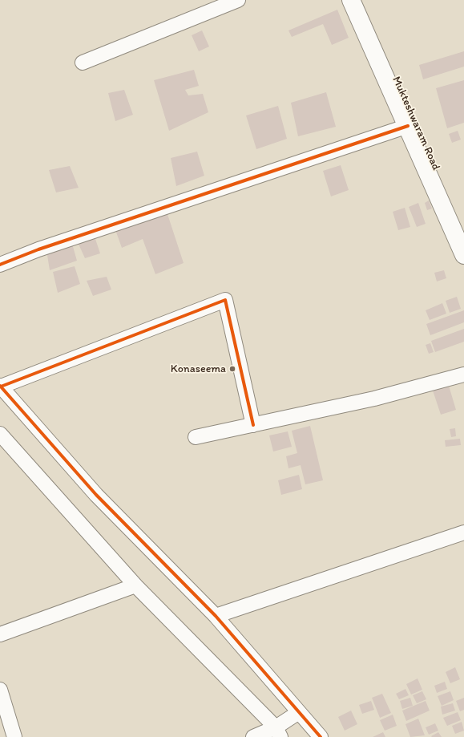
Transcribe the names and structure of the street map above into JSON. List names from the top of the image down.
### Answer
{
  "streets": {
    "main road": ["Mukteshwaram Road"]
  },
  "places": ["Konaseema"]
}
